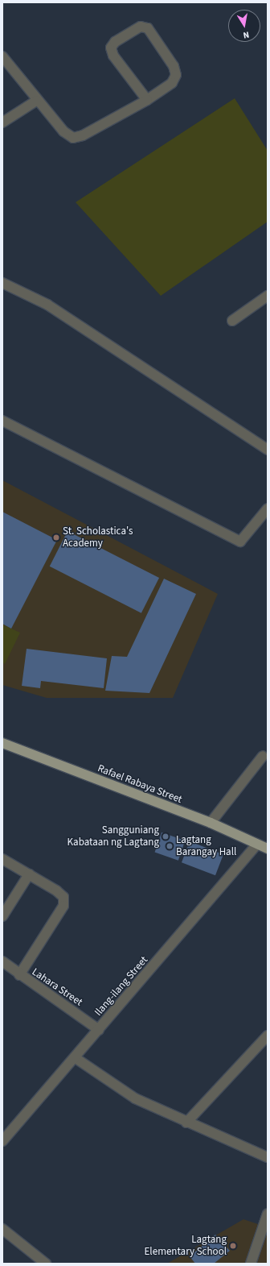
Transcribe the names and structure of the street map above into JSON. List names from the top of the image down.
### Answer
{
  "streets": {
    "main road": ["Rafael Rabaya Street"],
    "street": ["Ilang-ilang Street", "Lahara Street"]
  },
  "crossings": [
    ["Rafael Rabaya Street", "Ilang-ilang Street"],
    ["Ilang-ilang Street", "Lahara Street"]
  ],
  "places": [
    "St. Scholastica's Academy",
    "Sangguniang Kabataan ng Lagtang",
    "Lagtang Barangay Hall",
    "Lagtang Elementary School"
  ],
  "north": "bottom"
}
